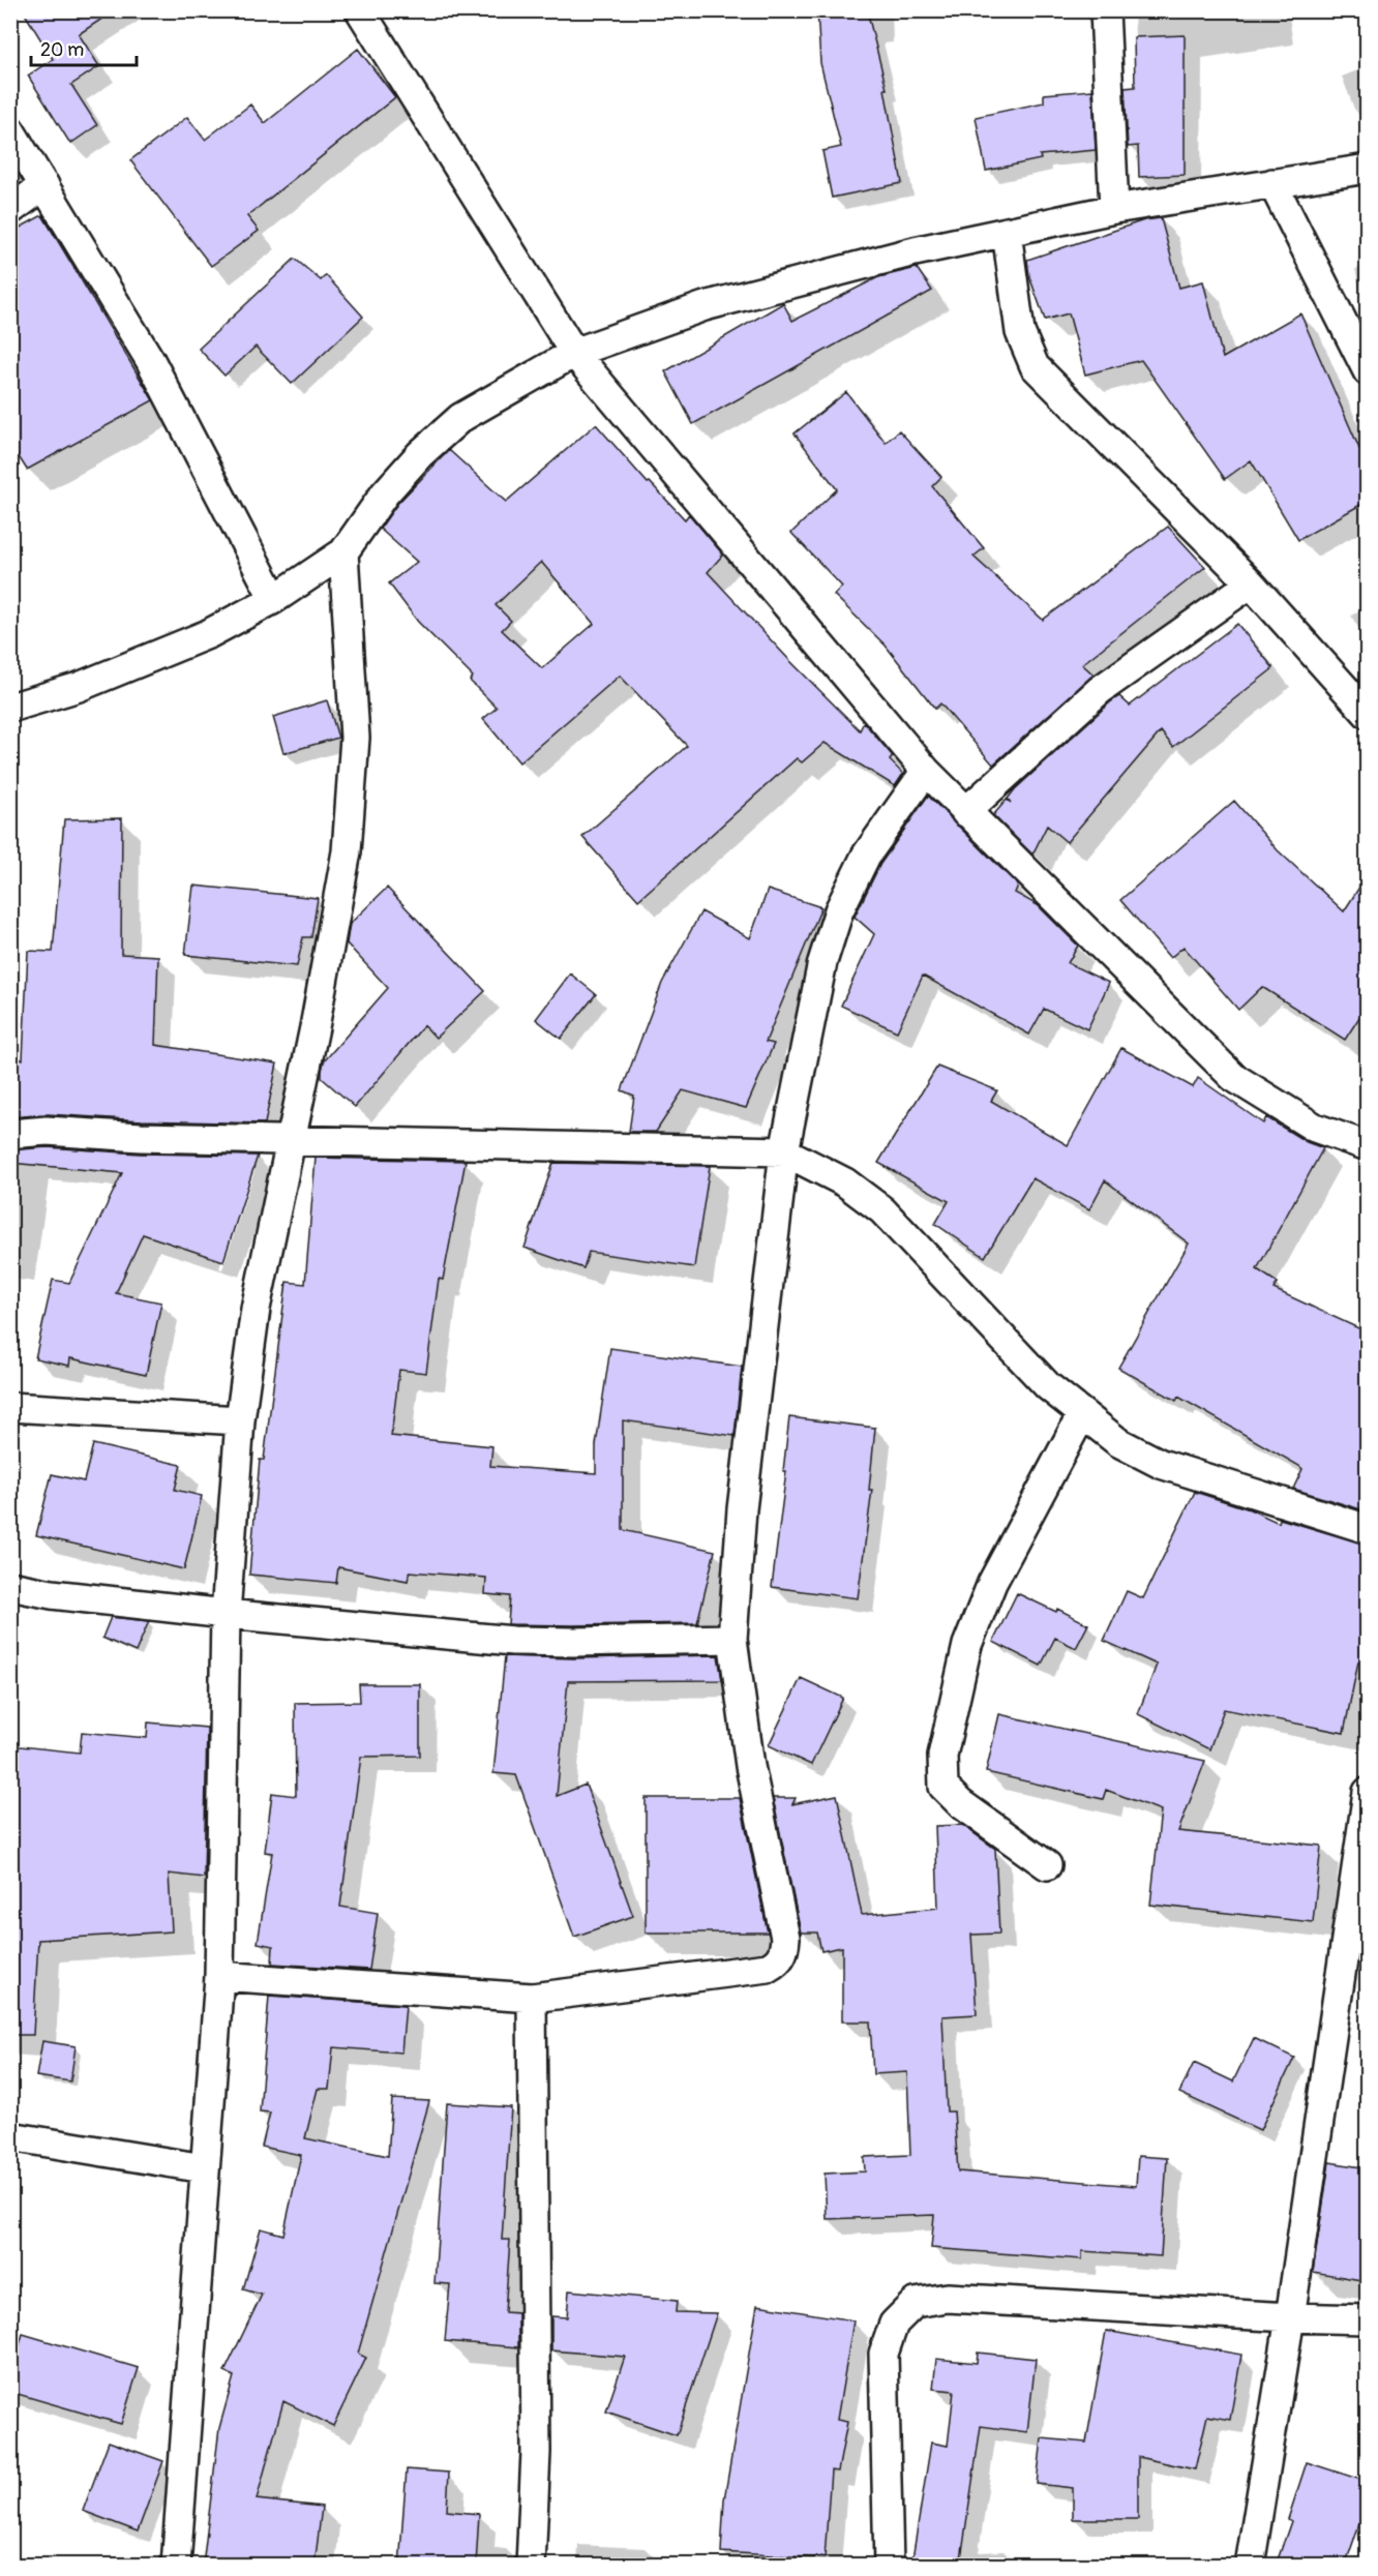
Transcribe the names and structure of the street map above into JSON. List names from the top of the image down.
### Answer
{
  "scale_bar": "20 m"
}
